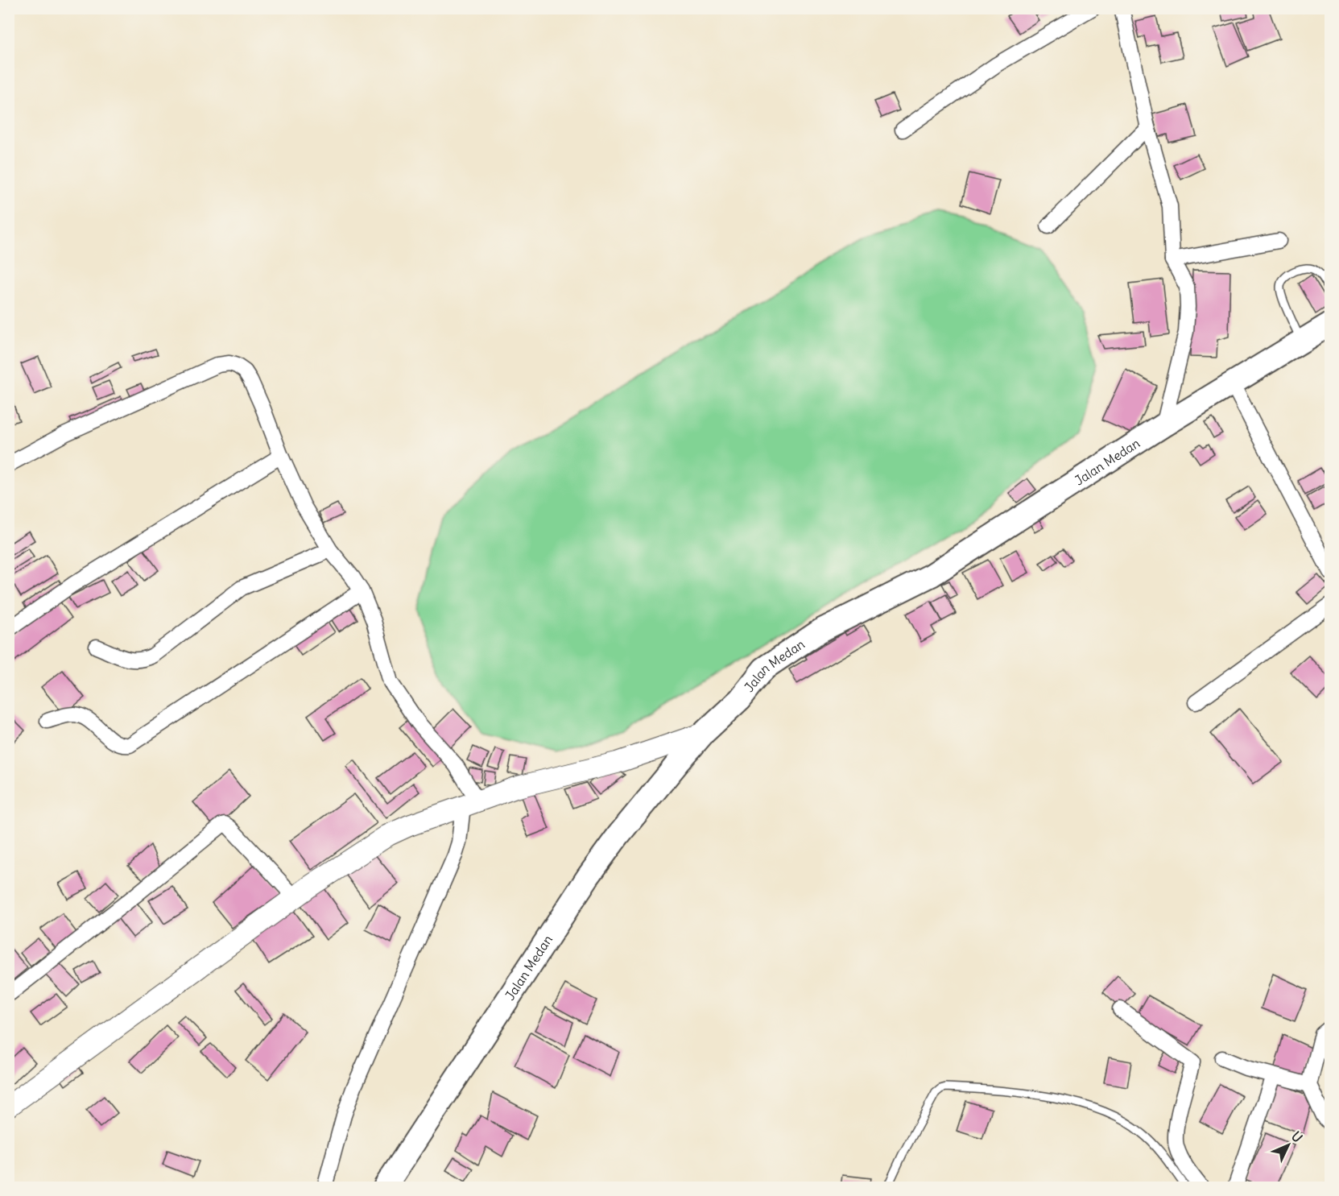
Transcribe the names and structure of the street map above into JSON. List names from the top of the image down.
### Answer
{
  "streets": {
    "main road": ["Jalan Medan"]
  },
  "north": "top right"
}
